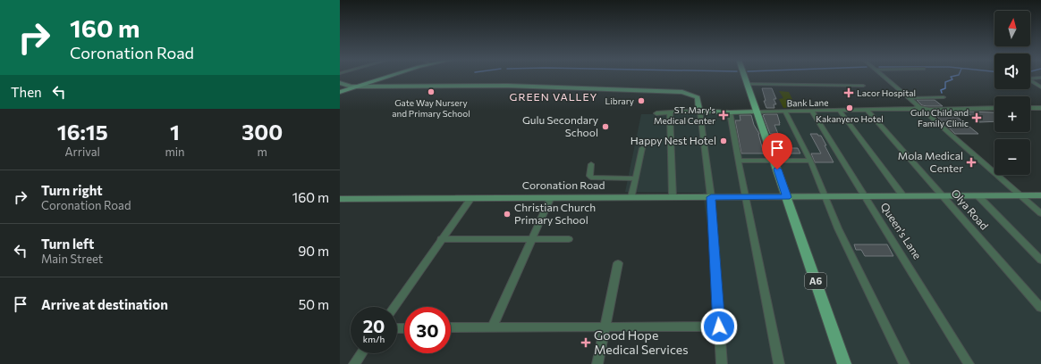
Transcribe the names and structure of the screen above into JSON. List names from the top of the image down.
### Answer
{
  "streets": {
    "main road": ["A6"],
    "street": [
      "Bank Lane",
      "Coronation Road",
      "Olya Road",
      "Queen's Lane"
    ]
  },
  "crossings": [
    ["Bank Lane", "Olya Road"],
    ["Bank Lane", "Queen's Lane"],
    ["Bank Lane", "A6"],
    ["Coronation Road", "Olya Road"],
    ["Coronation Road", "Queen's Lane"],
    ["Coronation Road", "A6"]
  ],
  "districts": ["GREEN VALLEY"],
  "places": {
    "other": [
      "Gate Way Nursery and Primary School",
      "Library",
      "Kakanyero Hotel",
      "Gulu Secondary School",
      "Happy Nest Hotel",
      "Christian Church Primary School"
    ],
    "health": [
      "Lacor Hospital",
      "ST. Mary's Medical Center",
      "Gulu Child and Family Clinic",
      "Mola Medical Center",
      "Good Hope Medical Services"
    ]
  },
  "north": "top",
  "page": {
    "turn": ["160 m", "Coronation Road"],
    "map_buttons": ["+", "−"],
    "then": "Then",
    "eta": [
      "16:15",
      "Arrival",
      "1",
      "min",
      "300",
      "m"
    ],
    "list": [
      {
        "name": "Turn right",
        "note": "Coronation Road",
        "value": "160 m"
      },
      {
        "name": "Turn left",
        "note": "Main Street",
        "value": "90 m"
      },
      {
        "name": "Arrive at destination",
        "value": "50 m"
      }
    ],
    "speed": "20 km/h",
    "limit": "30"
  }
}
